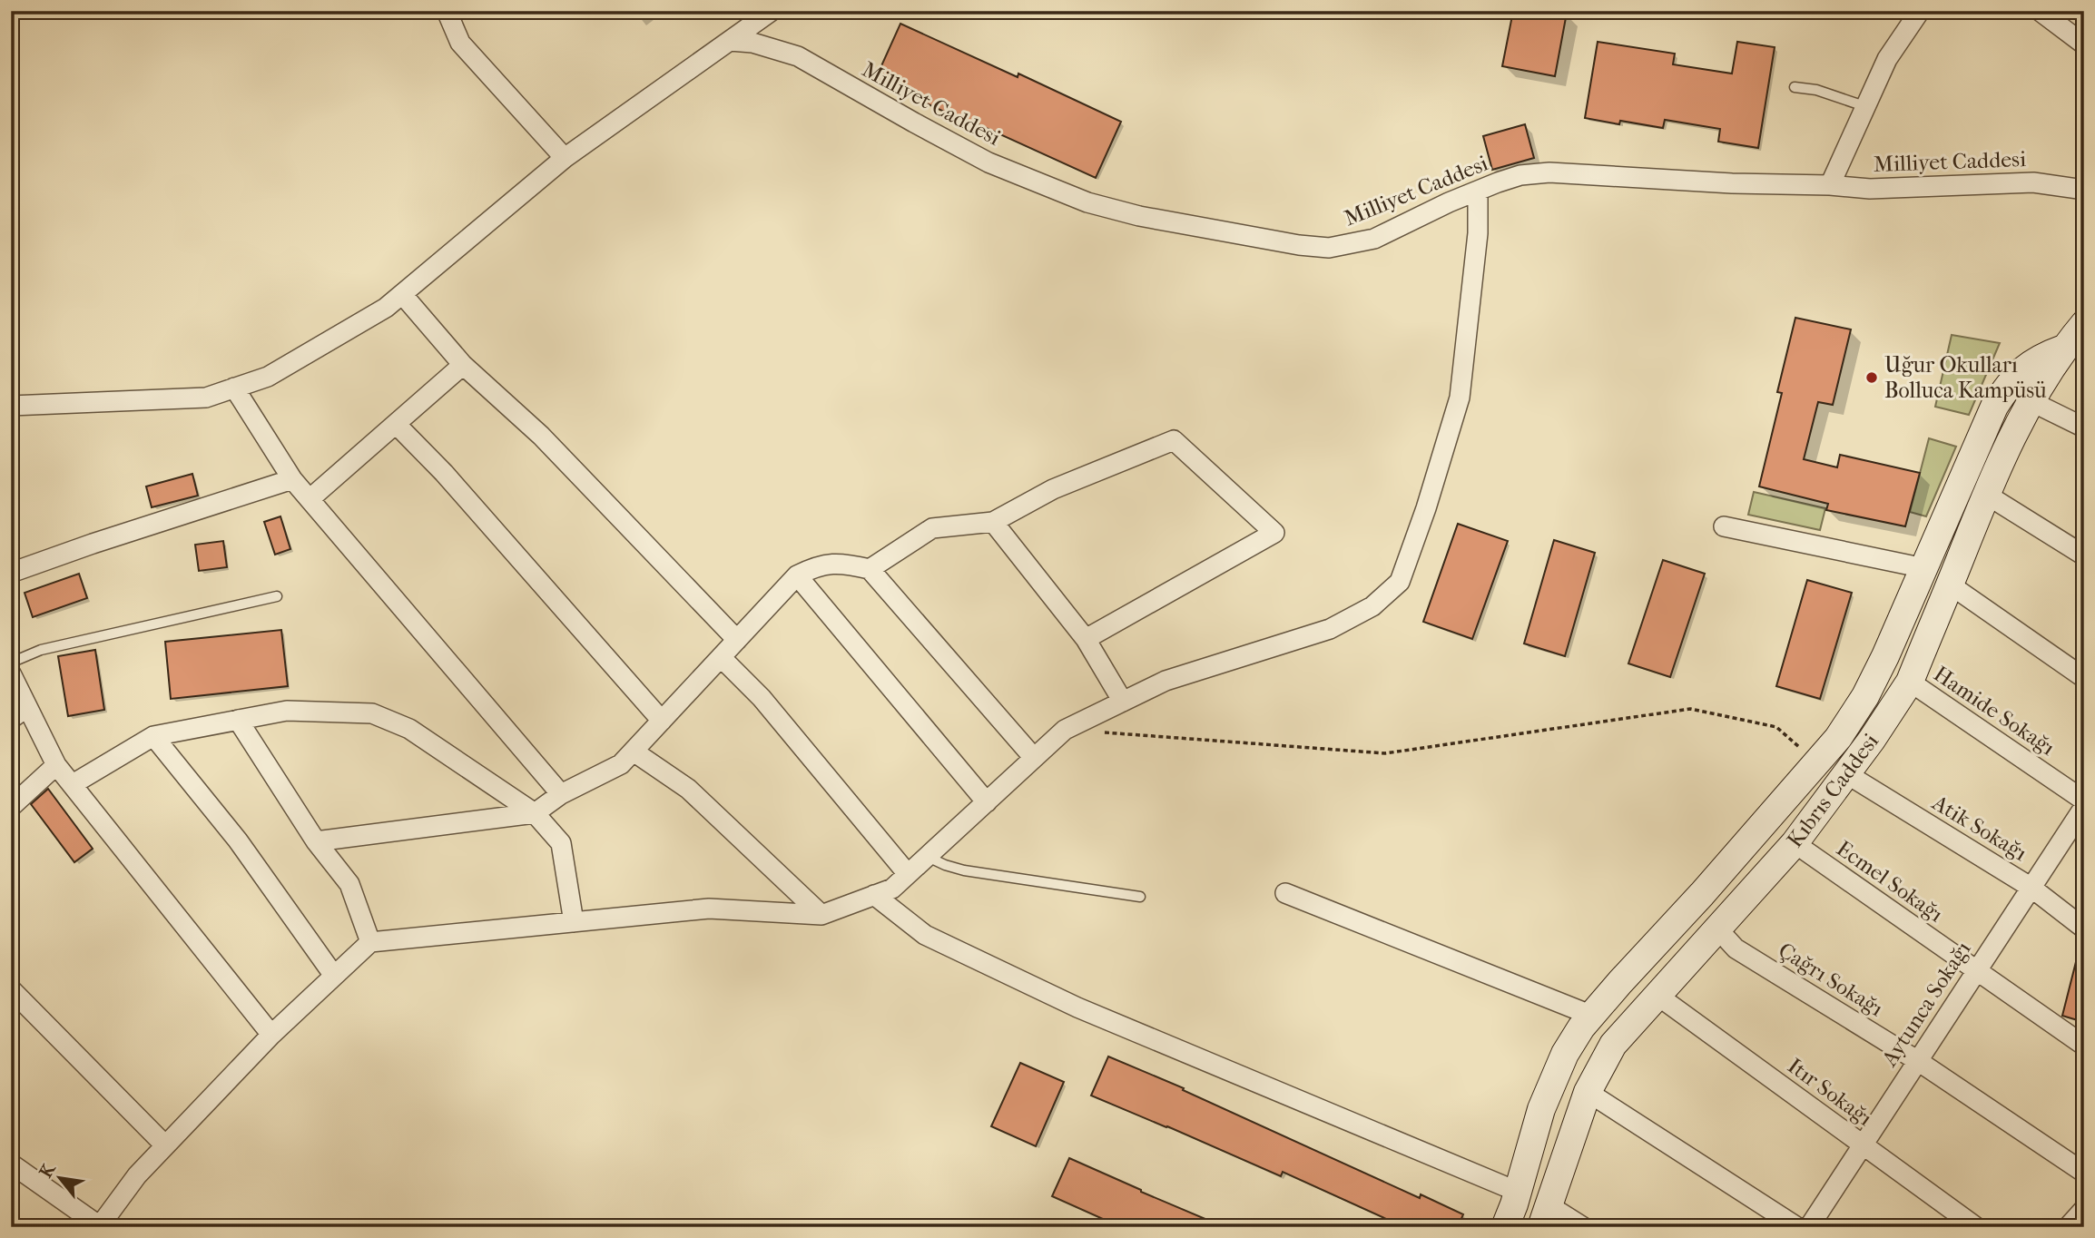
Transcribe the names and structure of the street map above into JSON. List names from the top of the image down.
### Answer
{
  "streets": {
    "main road": ["Kıbrıs Caddesi"],
    "street": [
      "Milliyet Caddesi",
      "Hamide Sokağı",
      "Atik Sokağı",
      "Ecmel Sokağı",
      "Çağrı Sokağı",
      "Aytunca Sokağı",
      "Itır Sokağı"
    ]
  },
  "crossings": [
    ["Hamide Sokağı", "Kıbrıs Caddesi"],
    ["Kıbrıs Caddesi", "Atik Sokağı"],
    ["Kıbrıs Caddesi", "Ecmel Sokağı"],
    ["Kıbrıs Caddesi", "Çağrı Sokağı"],
    ["Kıbrıs Caddesi", "Itır Sokağı"],
    ["Atik Sokağı", "Aytunca Sokağı"],
    ["Ecmel Sokağı", "Aytunca Sokağı"],
    ["Çağrı Sokağı", "Aytunca Sokağı"],
    ["Aytunca Sokağı", "Itır Sokağı"]
  ],
  "places": ["Uğur Okulları Bolluca Kampüsü"],
  "north": "top left"
}
